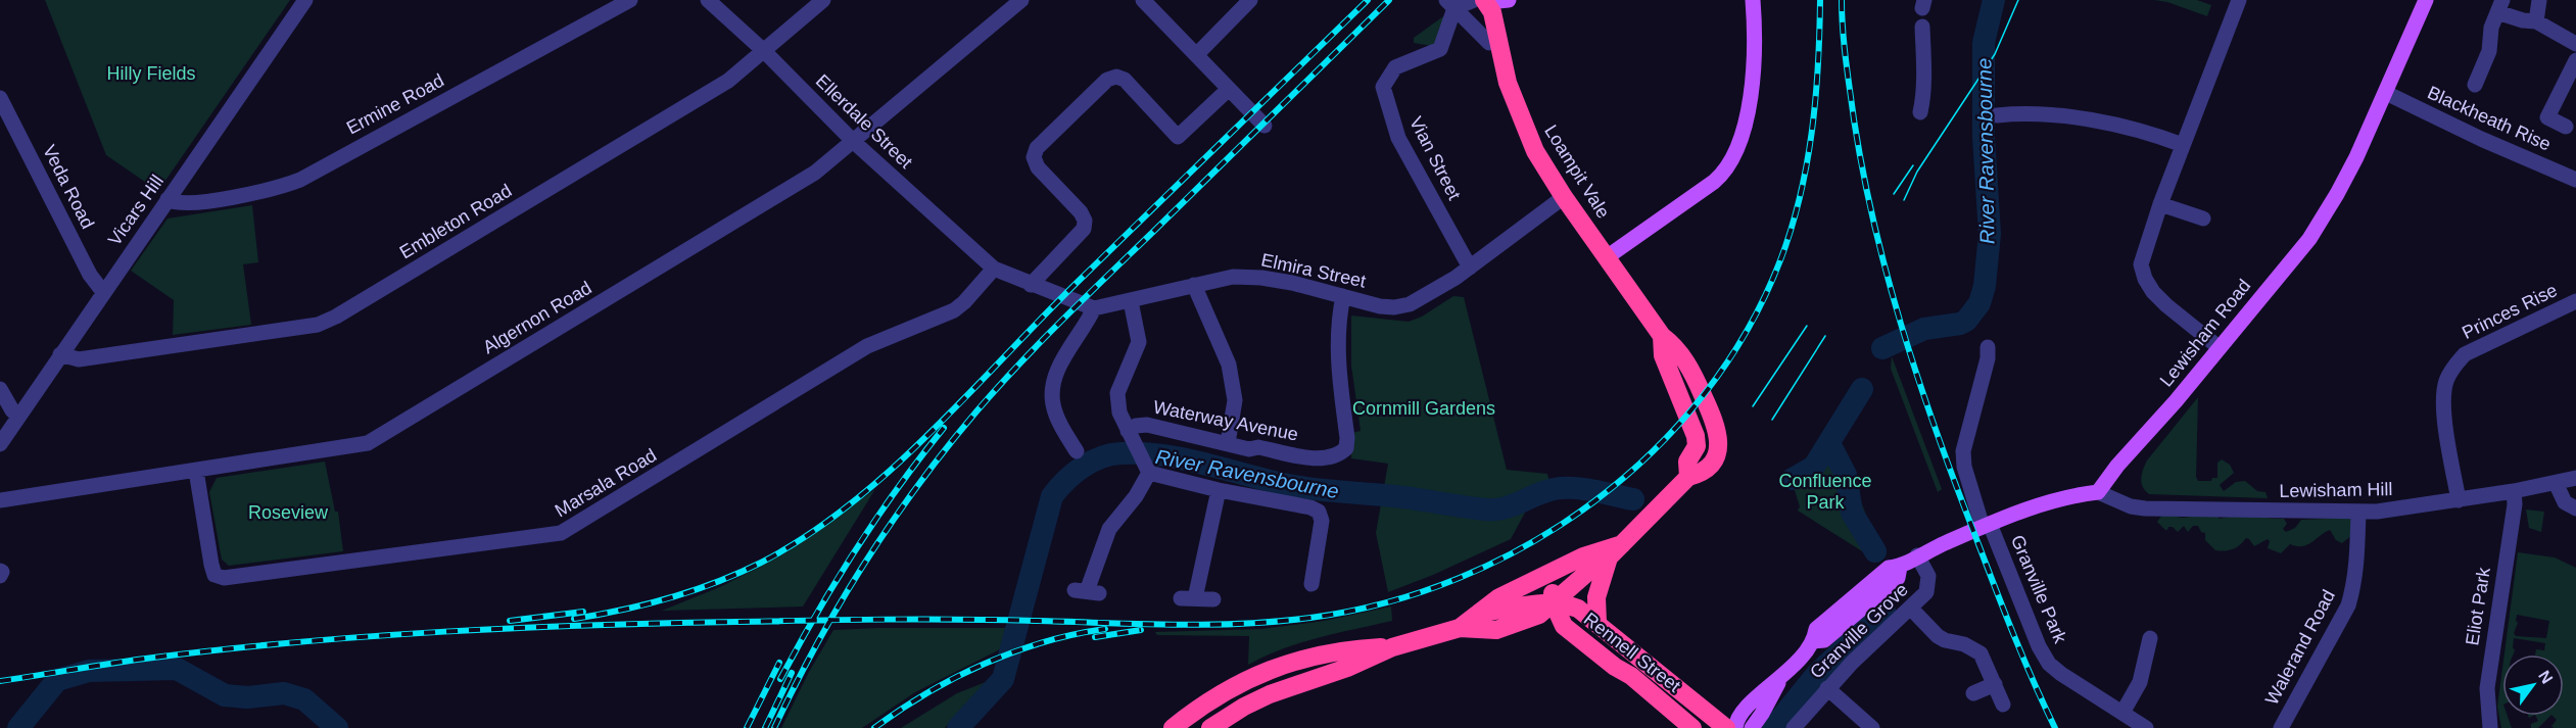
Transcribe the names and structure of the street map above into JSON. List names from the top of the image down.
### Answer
{
  "streets": {
    "highway": ["Loampit Vale", "Rennell Street"],
    "main road": ["Lewisham Road"],
    "street": [
      "Ermine Road",
      "Blackheath Rise",
      "Ellerdale Street",
      "Vian Street",
      "Veda Road",
      "Vicars Hill",
      "Embleton Road",
      "Elmira Street",
      "Princes Rise",
      "Algernon Road",
      "Waterway Avenue",
      "Marsala Road",
      "Lewisham Hill",
      "Granville Park",
      "Eliot Park",
      "Granville Grove",
      "Walerand Road"
    ]
  },
  "crossings": [
    ["Ermine Road", "Vicars Hill"],
    ["Blackheath Rise", "Lewisham Road"],
    ["Ellerdale Street", "Embleton Road"],
    ["Ellerdale Street", "Algernon Road"],
    ["Ellerdale Street", "Marsala Road"],
    ["Vian Street", "Elmira Street"],
    ["Loampit Vale", "Elmira Street"],
    ["Loampit Vale", "Rennell Street"],
    ["Veda Road", "Vicars Hill"],
    ["Vicars Hill", "Embleton Road"],
    ["Elmira Street", "Waterway Avenue"],
    ["Princes Rise", "Lewisham Hill"],
    ["Algernon Road", "Marsala Road"],
    ["Lewisham Road", "Lewisham Hill"],
    ["Lewisham Hill", "Eliot Park"],
    ["Lewisham Hill", "Walerand Road"]
  ],
  "water": ["River Ravensbourne"],
  "parks": [
    "Hilly Fields",
    "Cornmill Gardens",
    "Confluence Park",
    "Roseview"
  ],
  "north": "top right"
}
